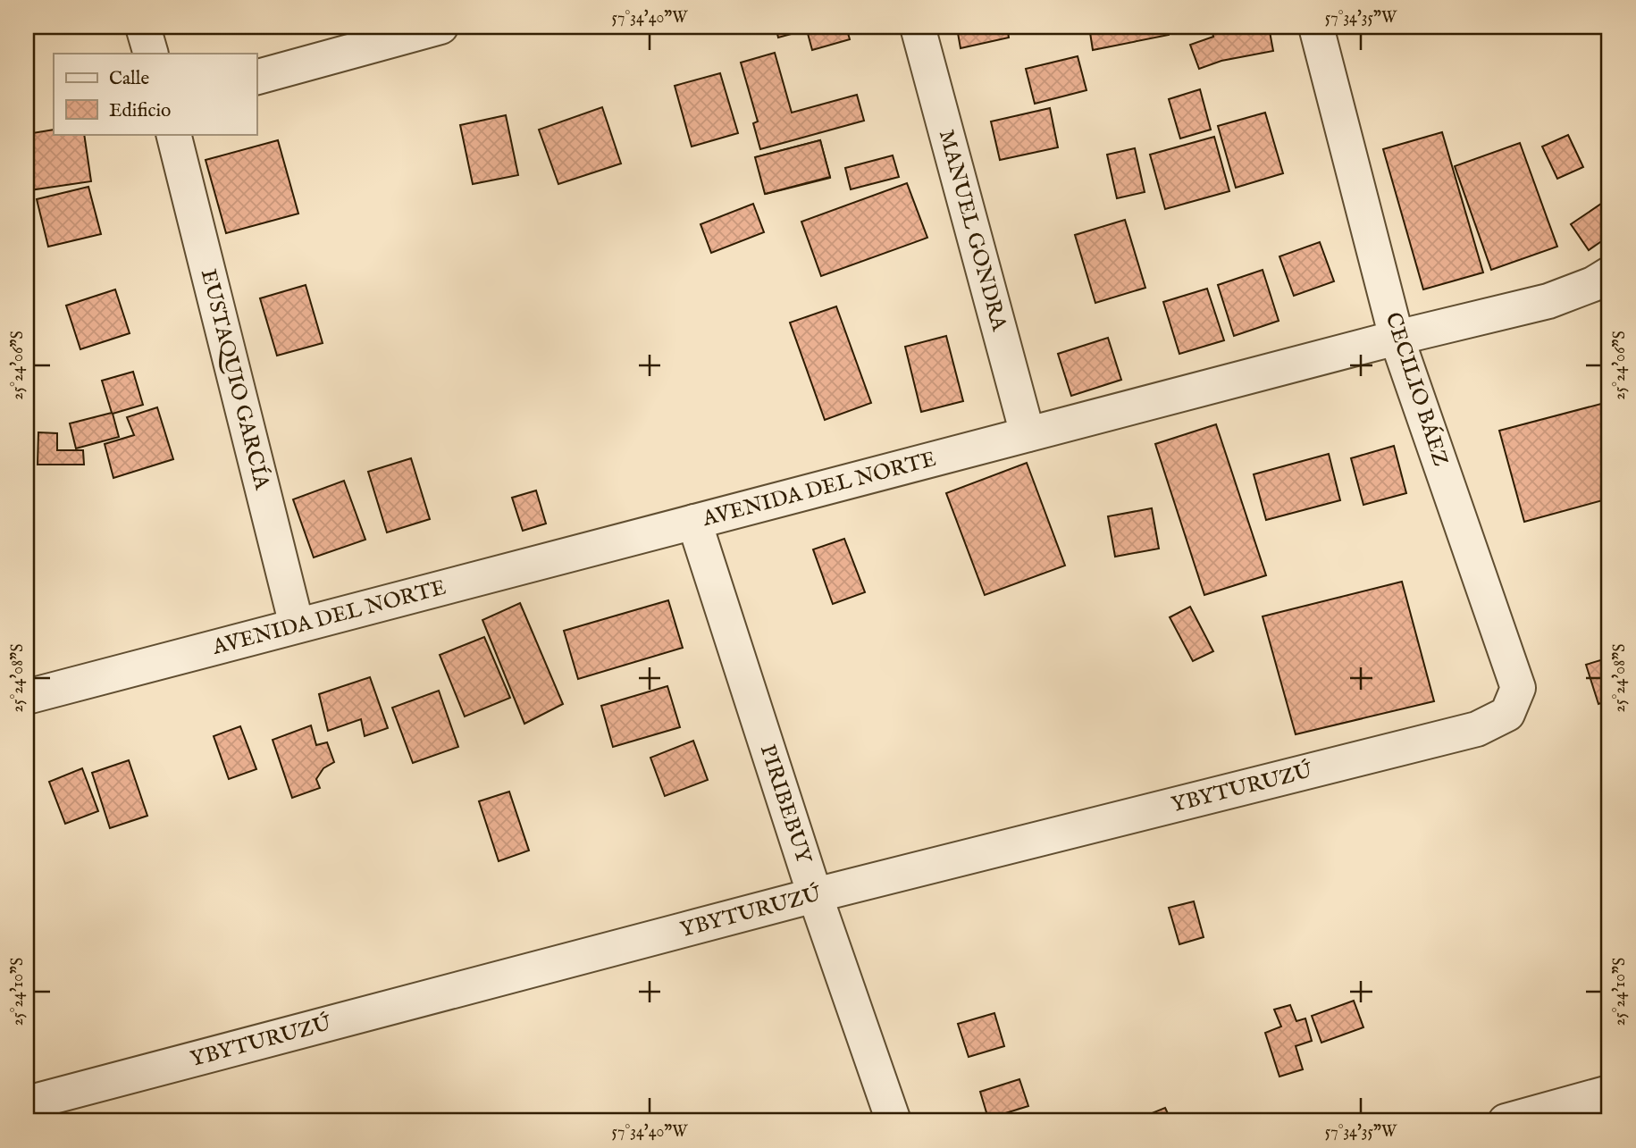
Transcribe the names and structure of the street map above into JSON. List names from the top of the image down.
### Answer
{
  "streets": {
    "street": [
      "MANUEL GONDRA",
      "EUSTAQUIO GARCÍA",
      "CECILIO BÁEZ",
      "AVENIDA DEL NORTE",
      "YBYTURUZÚ",
      "PIRIBEBUY"
    ]
  },
  "crossings": [
    ["MANUEL GONDRA", "AVENIDA DEL NORTE"],
    ["EUSTAQUIO GARCÍA", "AVENIDA DEL NORTE"],
    ["CECILIO BÁEZ", "AVENIDA DEL NORTE"],
    ["CECILIO BÁEZ", "YBYTURUZÚ"],
    ["AVENIDA DEL NORTE", "PIRIBEBUY"],
    ["YBYTURUZÚ", "PIRIBEBUY"]
  ],
  "legend": ["Calle", "Edificio"],
  "coordinates": [
    "57°34'40\"W",
    "57°34'35\"W",
    "25°24'06\"S",
    "25°24'08\"S",
    "25°24'10\"S"
  ]
}
